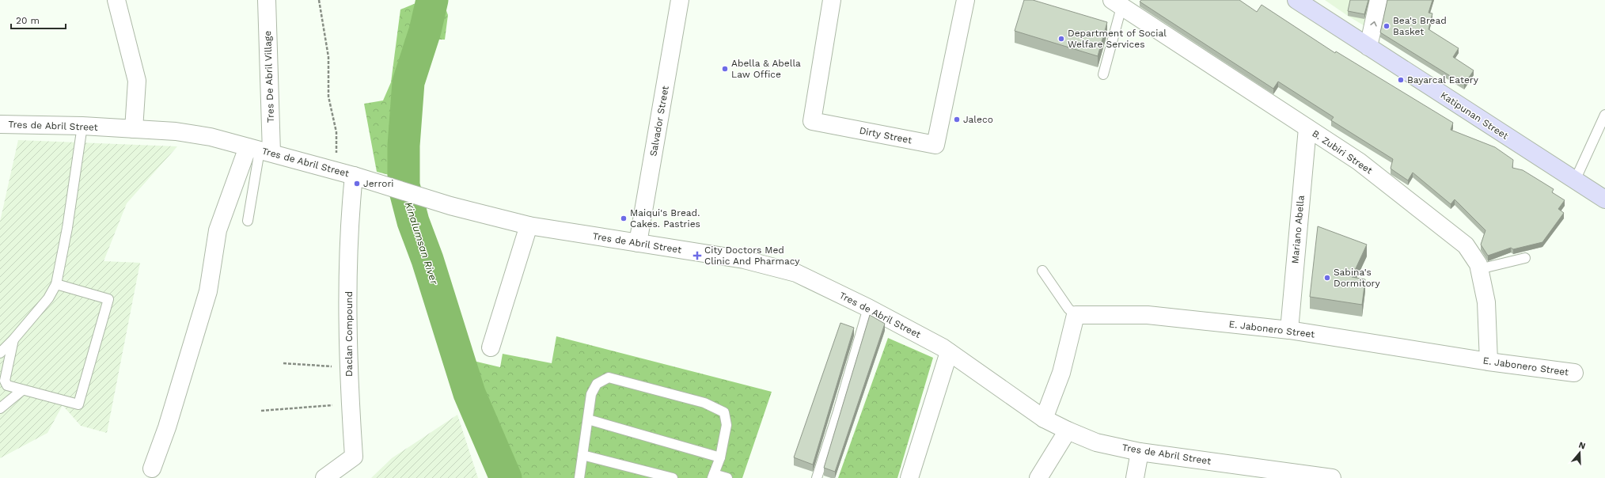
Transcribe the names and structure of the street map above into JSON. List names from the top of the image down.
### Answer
{
  "streets": {
    "main road": ["Katipunan Street"],
    "street": [
      "Tres De Abril Village",
      "Salvador Street",
      "Tres de Abril Street",
      "Dirty Street",
      "B. Zubiri Street",
      "Mariano Abella",
      "E. Jabonero Street",
      "Daclan Compound"
    ]
  },
  "crossings": [
    ["Tres De Abril Village", "Tres de Abril Street"],
    ["Salvador Street", "Tres de Abril Street"],
    ["Tres de Abril Street", "Daclan Compound"],
    ["B. Zubiri Street", "Mariano Abella"],
    ["B. Zubiri Street", "E. Jabonero Street"],
    ["Mariano Abella", "E. Jabonero Street"]
  ],
  "water": ["Kinalumsan River"],
  "places": {
    "other": [
      "Bea's Bread Basket",
      "Department of Social Welfare Services",
      "Abella & Abella Law Office",
      "Bayarcal Eatery",
      "Jaleco",
      "Jerrori",
      "Maiqui's Bread. Cakes. Pastries",
      "Sabina's Dormitory"
    ],
    "health": ["City Doctors Med Clinic And Pharmacy"]
  },
  "scale_bar": "20 m",
  "north": "top"
}
